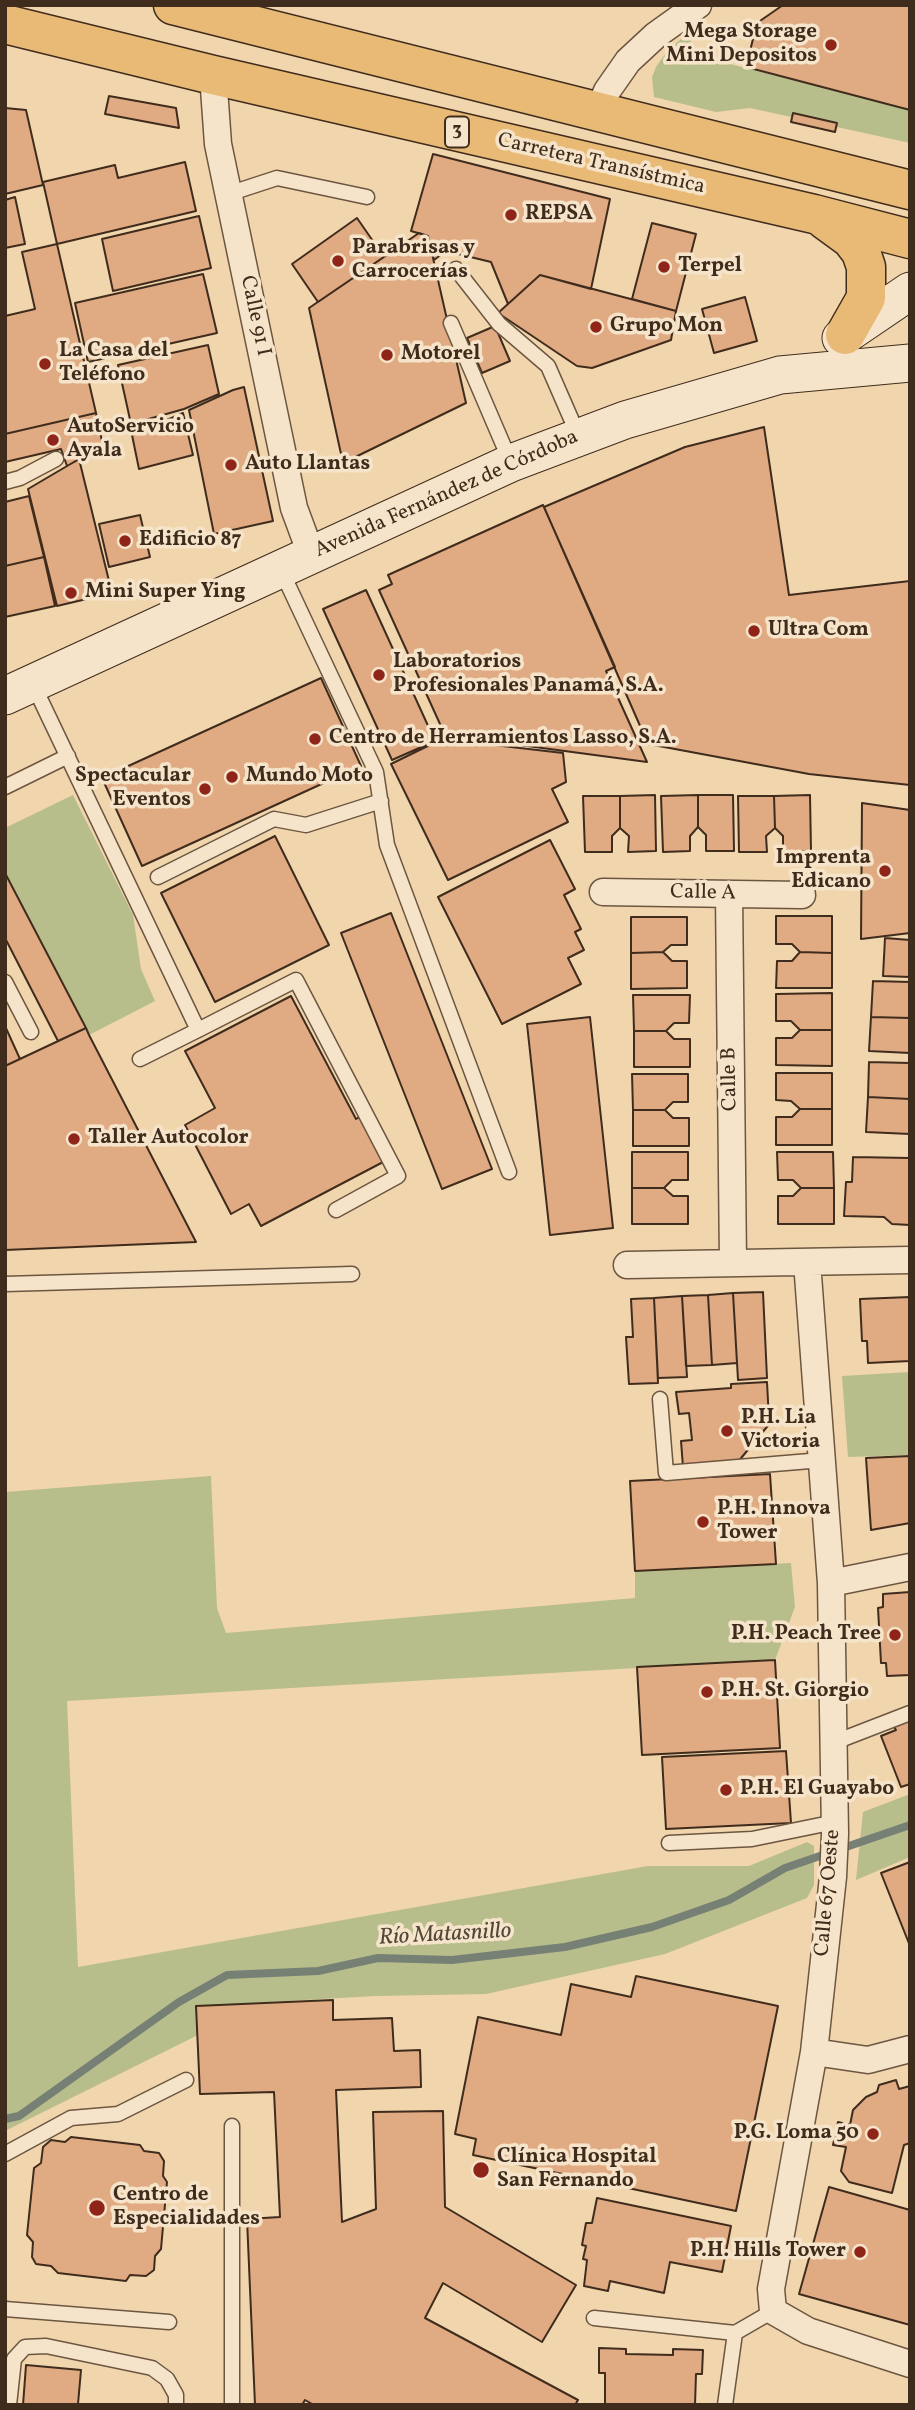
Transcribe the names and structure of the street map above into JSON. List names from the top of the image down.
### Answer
{
  "streets": {
    "main road": ["3", "Carretera Transístmica", "Avenida Fernández de Córdoba"],
    "street": [
      "Calle 91 I",
      "Calle A",
      "Calle B",
      "Calle 67 Oeste"
    ]
  },
  "crossings": [
    ["Carretera Transístmica", "Calle 91 I"],
    ["Calle 91 I", "Avenida Fernández de Córdoba"],
    ["Calle A", "Calle B"]
  ],
  "water": ["Río Matasnillo"],
  "places": [
    "Mega Storage Mini Depositos",
    "REPSA",
    "Parabrisas y Carrocerías",
    "Terpel",
    "Grupo Mon",
    "Motorel",
    "La Casa del Teléfono",
    "AutoServicio Ayala",
    "Auto Llantas",
    "Edificio 87",
    "Mini Super Ying",
    "Ultra Com",
    "Laboratorios Profesionales Panamá, S.A.",
    "Centro de Herramientos Lasso, S.A.",
    "Mundo Moto",
    "Spectacular Eventos",
    "Imprenta Edicano",
    "Taller Autocolor",
    "P.H. Lia Victoria",
    "P.H. Innova Tower",
    "P.H. Peach Tree",
    "P.H. St. Giorgio",
    "P.H. El Guayabo",
    "P.G. Loma 50",
    "Clínica Hospital San Fernando",
    "Centro de Especialidades",
    "P.H. Hills Tower"
  ]
}
